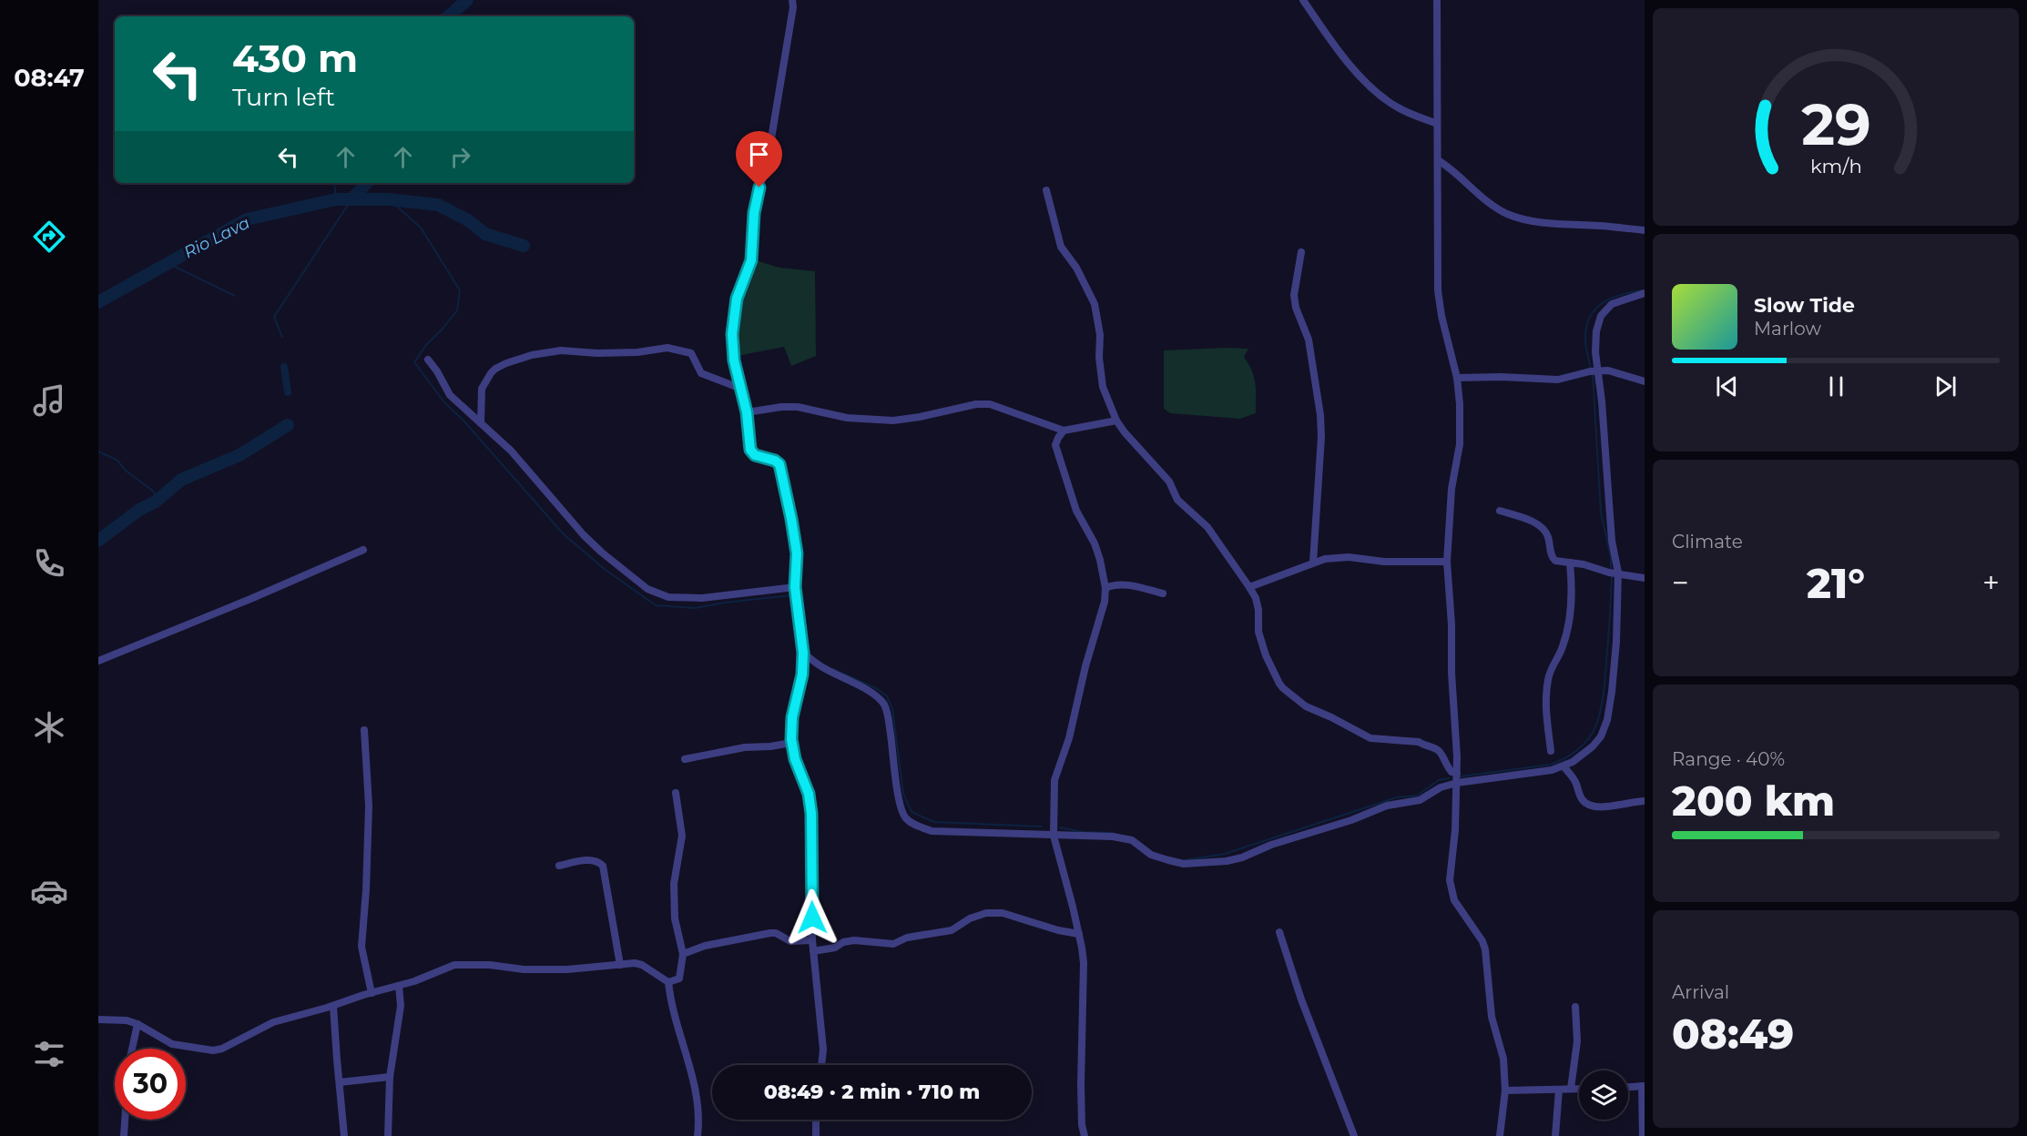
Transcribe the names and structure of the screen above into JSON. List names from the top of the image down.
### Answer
{
  "water": ["Rio Lava"],
  "page": {
    "tabs": "08:47",
    "turn": ["430 m", "Turn left"],
    "song": ["Slow Tide", "Marlow"],
    "tile": [
      "Climate",
      ["Range · 40%", "200 km"],
      ["Arrival", "08:49"]
    ],
    "heat": ["−", "21°", "+"],
    "limit": "30",
    "trip": "08:49 · 2 min · 710 m",
    "gauge": ["29", "km/h"]
  }
}
